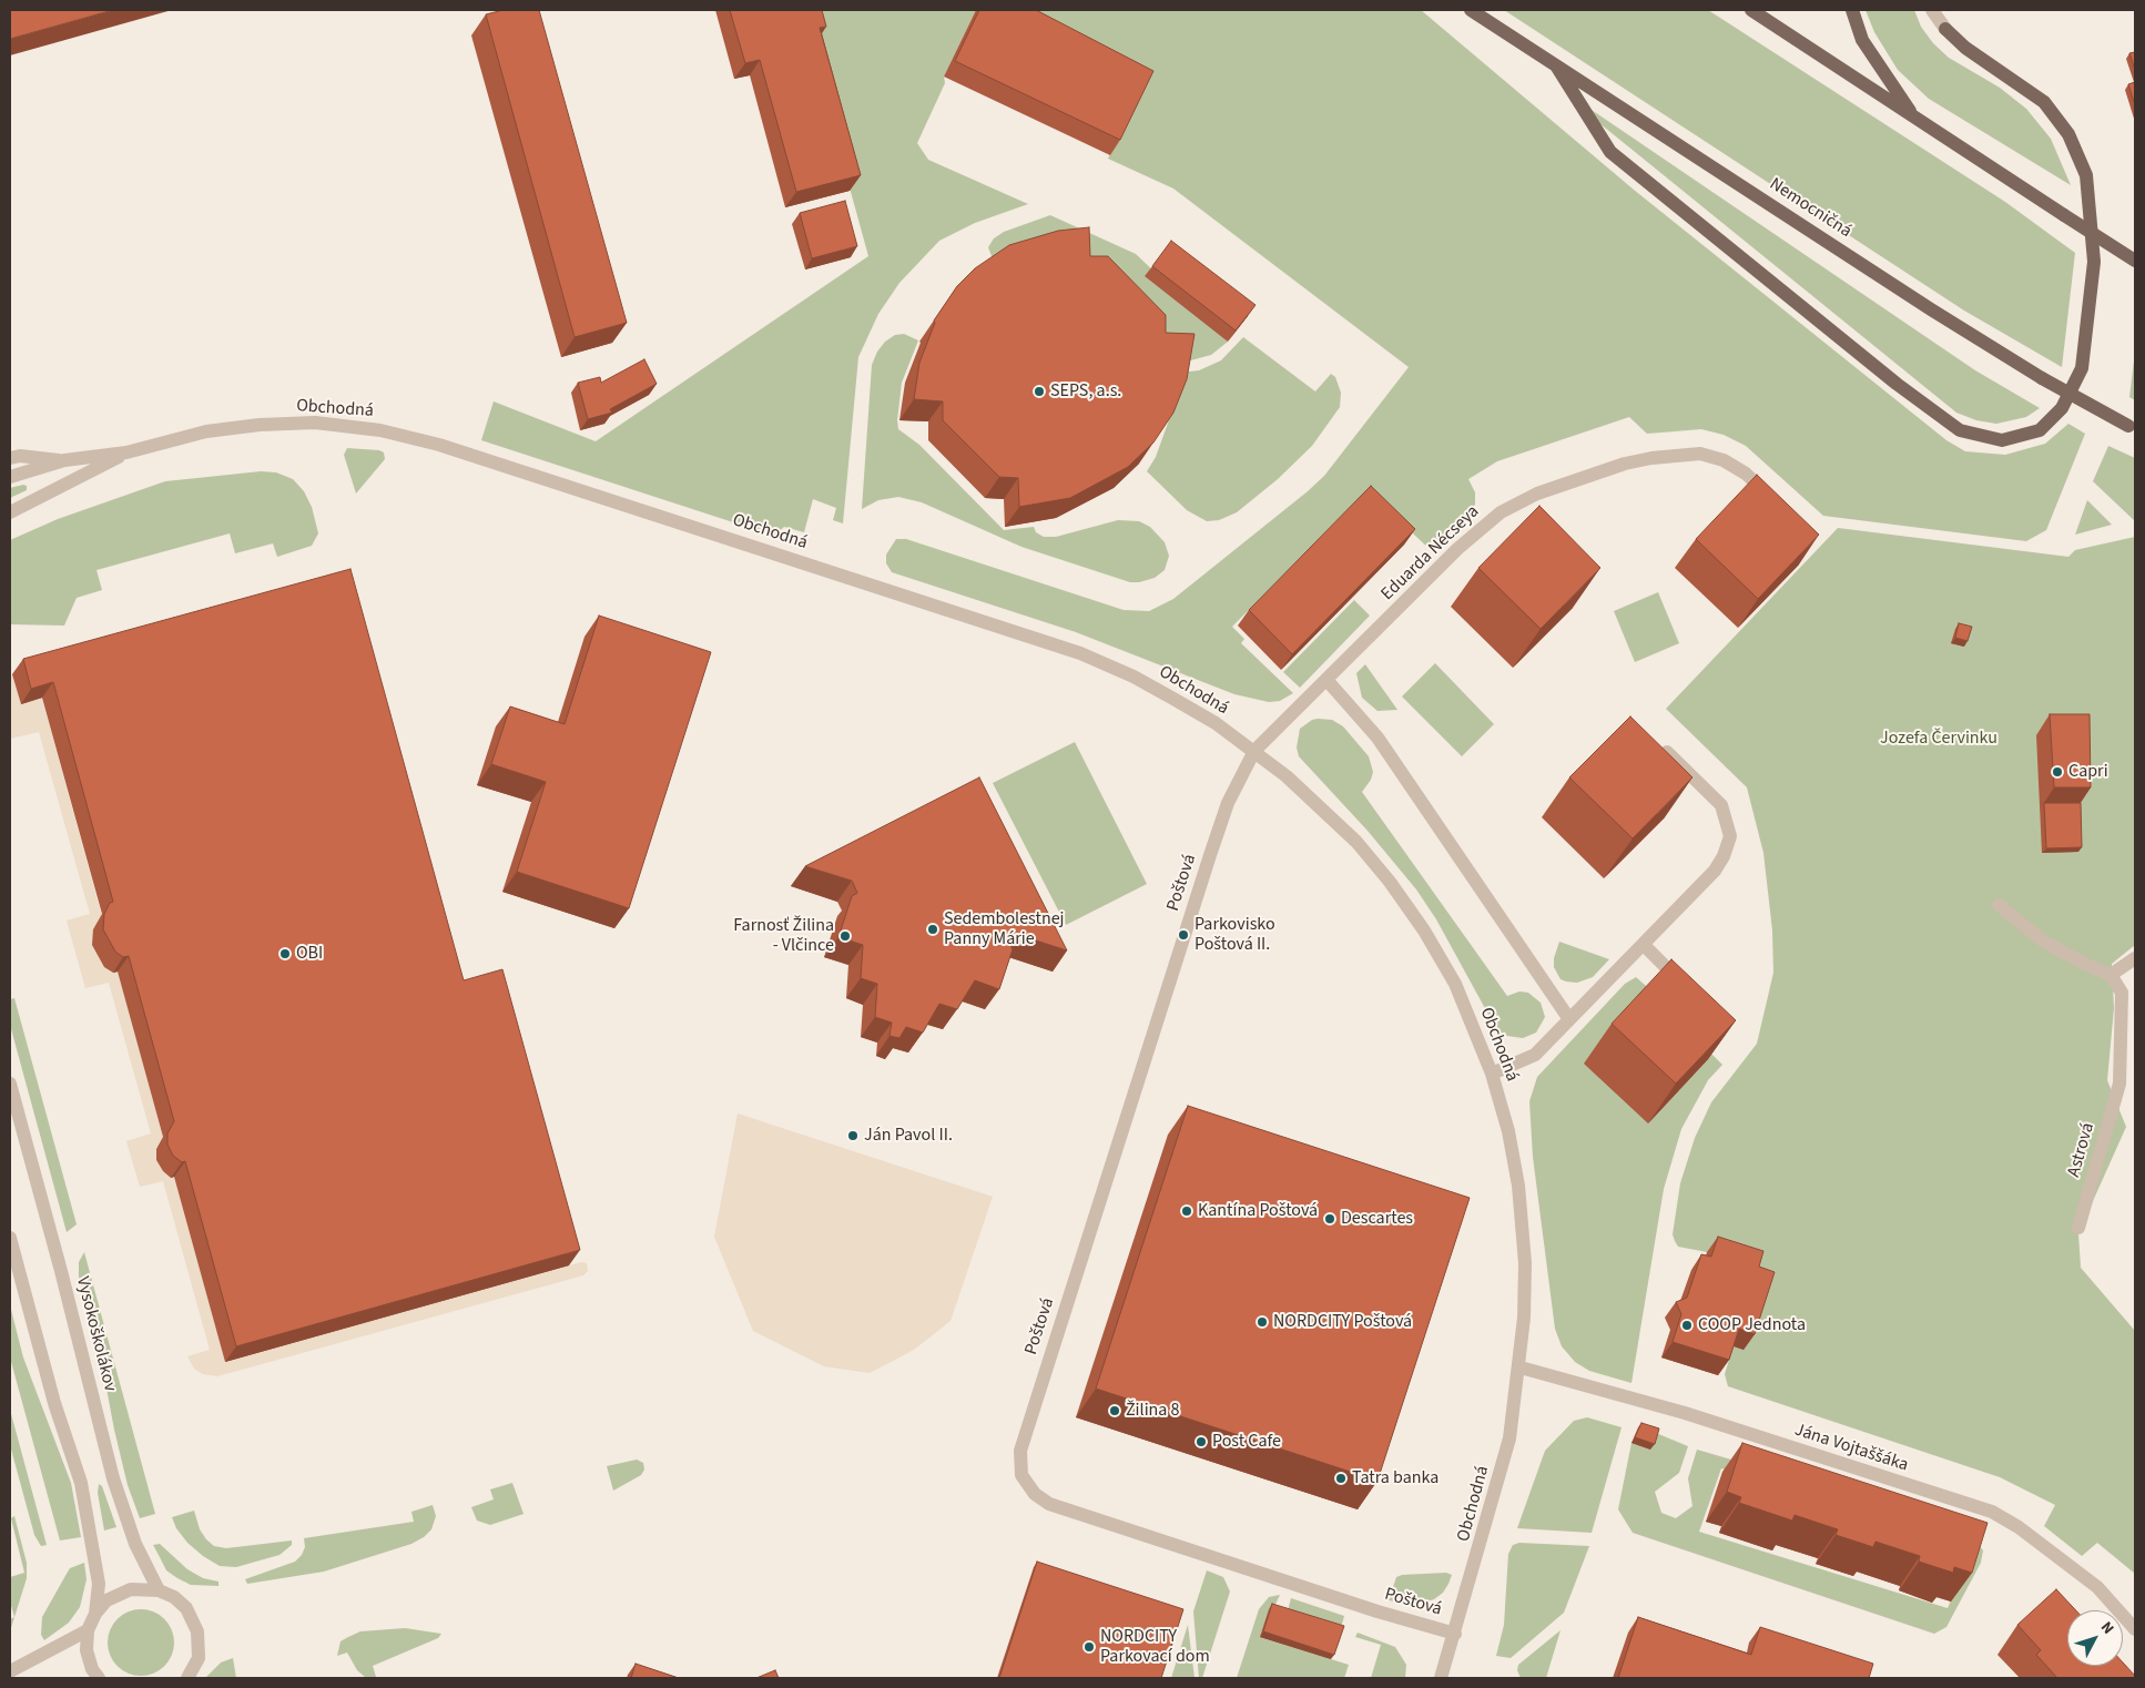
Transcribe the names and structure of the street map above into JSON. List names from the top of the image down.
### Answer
{
  "streets": {
    "main road": ["Nemocničná"],
    "street": [
      "Obchodná",
      "Eduarda Nécseya",
      "Poštová",
      "Astrová",
      "Vysokoškolákov",
      "Jána Vojtaššáka"
    ]
  },
  "crossings": [
    ["Obchodná", "Eduarda Nécseya"],
    ["Obchodná", "Poštová"],
    ["Obchodná", "Jána Vojtaššáka"],
    ["Eduarda Nécseya", "Poštová"]
  ],
  "parks": ["Jozefa Červinku"],
  "places": [
    "SEPS, a.s.",
    "Capri",
    "Sedembolestnej Panny Márie",
    "Parkovisko Poštová II.",
    "Farnosť Žilina - Vlčince",
    "OBI",
    "Ján Pavol II.",
    "Kantína Poštová",
    "Descartes",
    "NORDCITY Poštová",
    "COOP Jednota",
    "Žilina 8",
    "Post Cafe",
    "Tatra banka",
    "NORDCITY Parkovací dom"
  ],
  "north": "top right"
}
